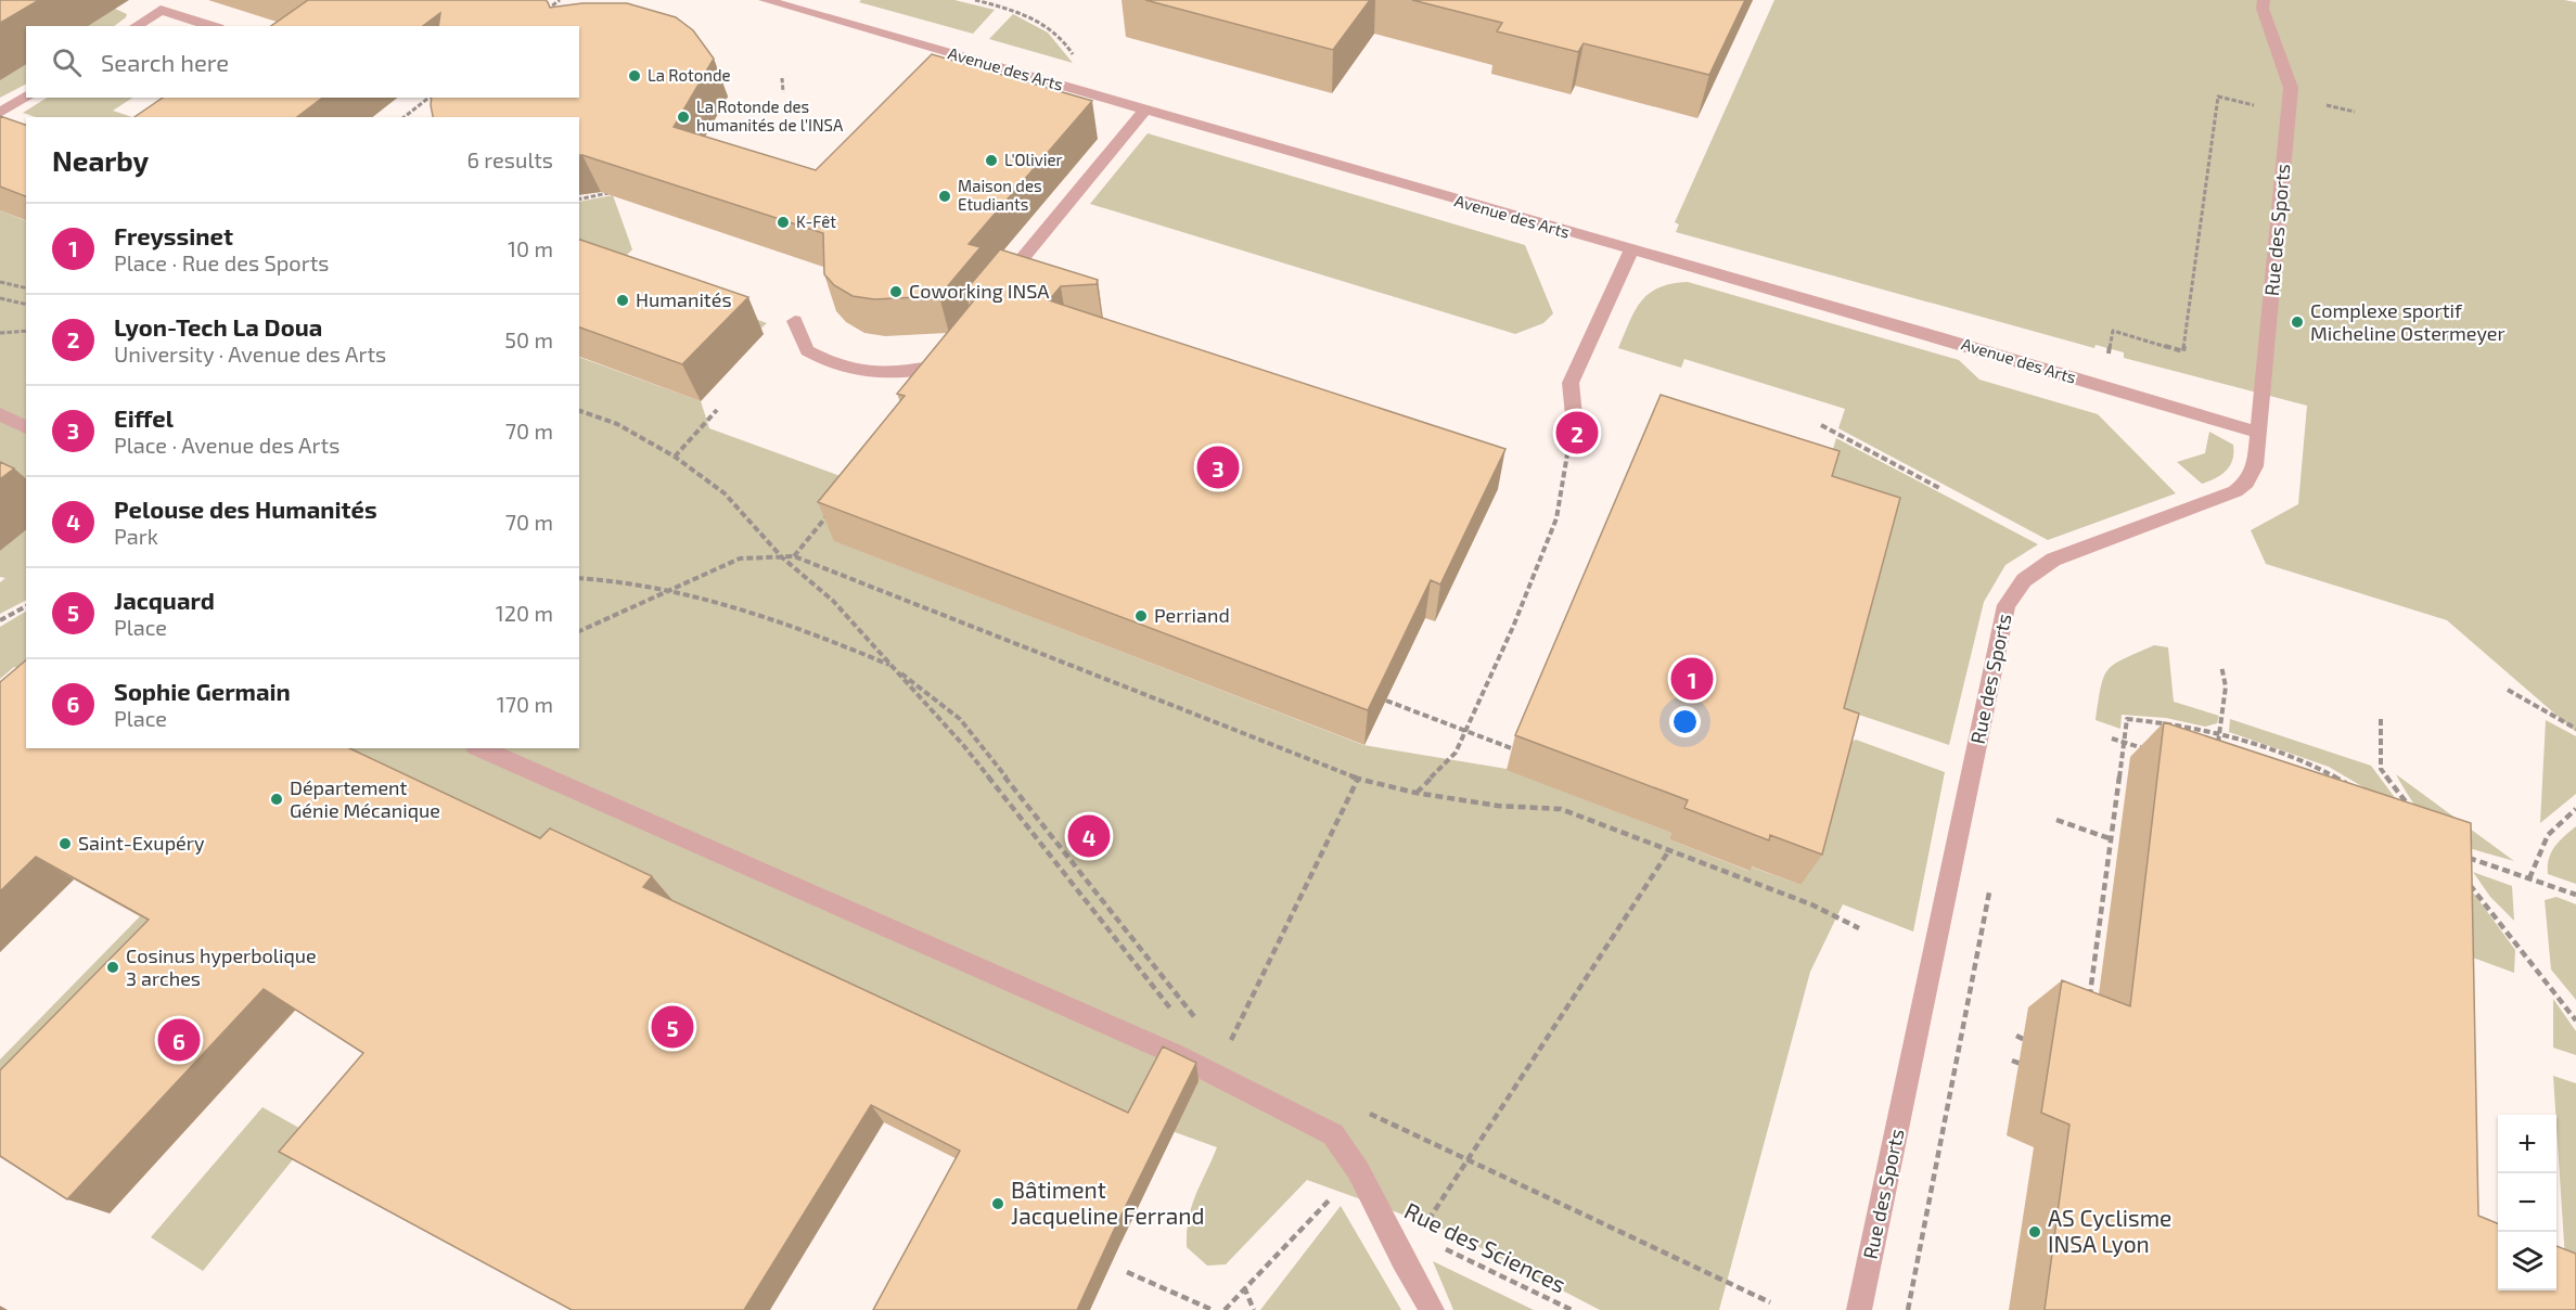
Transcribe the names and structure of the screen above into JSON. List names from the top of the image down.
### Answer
{
  "streets": {
    "street": ["Avenue des Arts", "Rue des Sports"],
    "path": ["Rue des Sciences"]
  },
  "crossings": [
    ["Avenue des Arts", "Rue des Sports"]
  ],
  "places": [
    "La Rotonde",
    "La Rotonde des humanités de l'INSA",
    "L'Olivier",
    "Maison des Etudiants",
    "K-Fêt",
    "Coworking INSA",
    "Humanités",
    "Complexe sportif Micheline Ostermeyer",
    "Perriand",
    "Département Génie Mécanique",
    "Saint-Exupéry",
    "Cosinus hyperbolique 3 arches",
    "Bâtiment Jacqueline Ferrand",
    "AS Cyclisme INSA Lyon"
  ],
  "page": {
    "search": "Search here",
    "heading": ["Nearby", "6 results"],
    "list": [
      {
        "mark": "1",
        "name": "Freyssinet",
        "note": "Place · Rue des Sports",
        "value": "10 m"
      },
      {
        "mark": "2",
        "name": "Lyon-Tech La Doua",
        "note": "University · Avenue des Arts",
        "value": "50 m"
      },
      {
        "mark": "3",
        "name": "Eiffel",
        "note": "Place · Avenue des Arts",
        "value": "70 m"
      },
      {
        "mark": "4",
        "name": "Pelouse des Humanités",
        "note": "Park",
        "value": "70 m"
      },
      {
        "mark": "5",
        "name": "Jacquard",
        "note": "Place",
        "value": "120 m"
      },
      {
        "mark": "6",
        "name": "Sophie Germain",
        "note": "Place",
        "value": "170 m"
      }
    ],
    "pins": [
      "2",
      "3",
      "1",
      "4",
      "5",
      "6"
    ],
    "map_buttons": ["+", "−"]
  }
}
